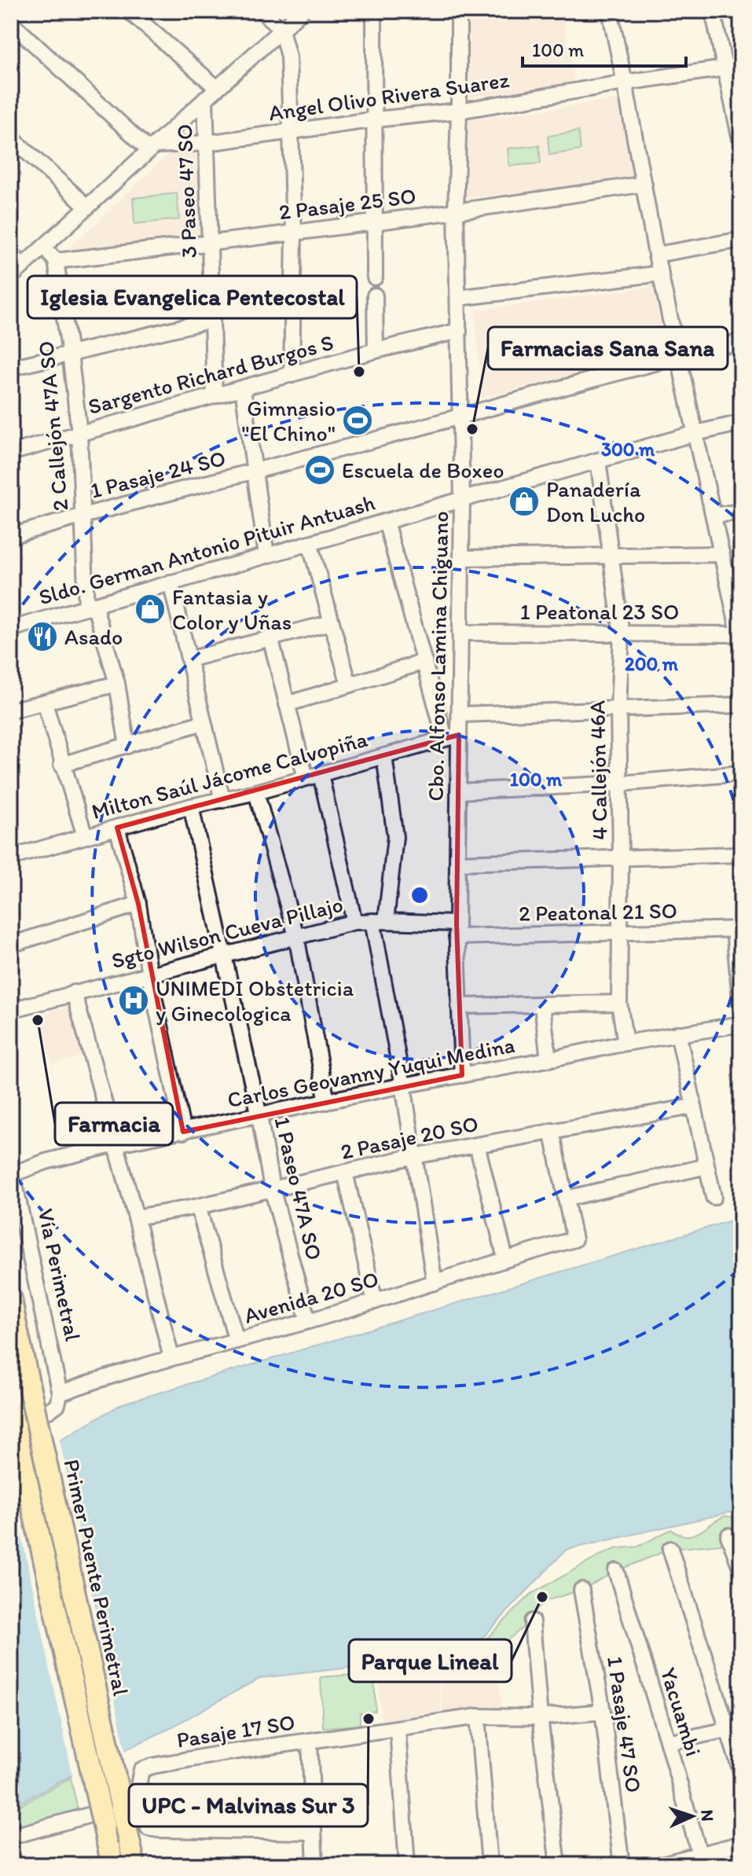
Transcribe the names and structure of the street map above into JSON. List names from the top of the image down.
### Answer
{
  "streets": {
    "highway": ["Primer Puente Perimetral"],
    "street": [
      "Angel Olivo Rivera Suarez",
      "3 Paseo 47 SO",
      "2 Pasaje 25 SO",
      "Sargento Richard Burgos S",
      "2 Callejón 47A SO",
      "1 Pasaje 24 SO",
      "Sldo. German Antonio Pituir Antuash",
      "1 Peatonal 23 SO",
      "Cbo. Alfonso Lamina Chiguano",
      "4 Callejón 46A",
      "Milton Saúl Jácome Calvopiña",
      "2 Peatonal 21 SO",
      "Sgto Wilson Cueva Pillajo",
      "Carlos Geovanny Yuqui Medina",
      "2 Pasaje 20 SO",
      "1 Paseo 47A SO",
      "Vía Perimetral",
      "Avenida 20 SO",
      "Yacuambi",
      "1 Pasaje 47 SO",
      "Pasaje 17 SO"
    ]
  },
  "crossings": [
    ["Angel Olivo Rivera Suarez", "3 Paseo 47 SO"],
    ["Angel Olivo Rivera Suarez", "Cbo. Alfonso Lamina Chiguano"],
    ["3 Paseo 47 SO", "2 Pasaje 25 SO"],
    ["3 Paseo 47 SO", "Sargento Richard Burgos S"],
    ["2 Pasaje 25 SO", "2 Callejón 47A SO"],
    ["2 Pasaje 25 SO", "Cbo. Alfonso Lamina Chiguano"],
    ["Sargento Richard Burgos S", "2 Callejón 47A SO"],
    ["Sargento Richard Burgos S", "Cbo. Alfonso Lamina Chiguano"],
    ["2 Callejón 47A SO", "1 Pasaje 24 SO"],
    ["2 Callejón 47A SO", "Sldo. German Antonio Pituir Antuash"],
    ["1 Pasaje 24 SO", "Cbo. Alfonso Lamina Chiguano"],
    ["Sldo. German Antonio Pituir Antuash", "Cbo. Alfonso Lamina Chiguano"],
    ["Sldo. German Antonio Pituir Antuash", "4 Callejón 46A"],
    ["1 Peatonal 23 SO", "Cbo. Alfonso Lamina Chiguano"],
    ["1 Peatonal 23 SO", "4 Callejón 46A"],
    ["Cbo. Alfonso Lamina Chiguano", "Milton Saúl Jácome Calvopiña"],
    ["Cbo. Alfonso Lamina Chiguano", "2 Peatonal 21 SO"],
    ["Cbo. Alfonso Lamina Chiguano", "Sgto Wilson Cueva Pillajo"],
    ["Cbo. Alfonso Lamina Chiguano", "Carlos Geovanny Yuqui Medina"],
    ["4 Callejón 46A", "2 Peatonal 21 SO"],
    ["4 Callejón 46A", "Carlos Geovanny Yuqui Medina"],
    ["Milton Saúl Jácome Calvopiña", "1 Paseo 47A SO"],
    ["2 Peatonal 21 SO", "Sgto Wilson Cueva Pillajo"],
    ["Sgto Wilson Cueva Pillajo", "1 Paseo 47A SO"],
    ["Carlos Geovanny Yuqui Medina", "1 Paseo 47A SO"],
    ["Carlos Geovanny Yuqui Medina", "Vía Perimetral"],
    ["2 Pasaje 20 SO", "1 Paseo 47A SO"],
    ["1 Paseo 47A SO", "Avenida 20 SO"],
    ["Vía Perimetral", "Avenida 20 SO"],
    ["1 Pasaje 47 SO", "Pasaje 17 SO"]
  ],
  "places": {
    "other": [
      "Iglesia Evangelica Pentecostal",
      "Farmacias Sana Sana",
      "Farmacia",
      "Parque Lineal",
      "UPC - Malvinas Sur 3"
    ],
    "sports": ["Gimnasio \"El Chino\"", "Escuela de Boxeo"],
    "shop": ["Panadería Don Lucho", "Fantasia y Color y Uñas"],
    "restaurant": ["Asado"],
    "hospital": ["UNIMEDI Obstetricia y Ginecologica"]
  },
  "scale_bar": "100 m",
  "north": "right",
  "rings": ["300 m", "200 m", "100 m"]
}
